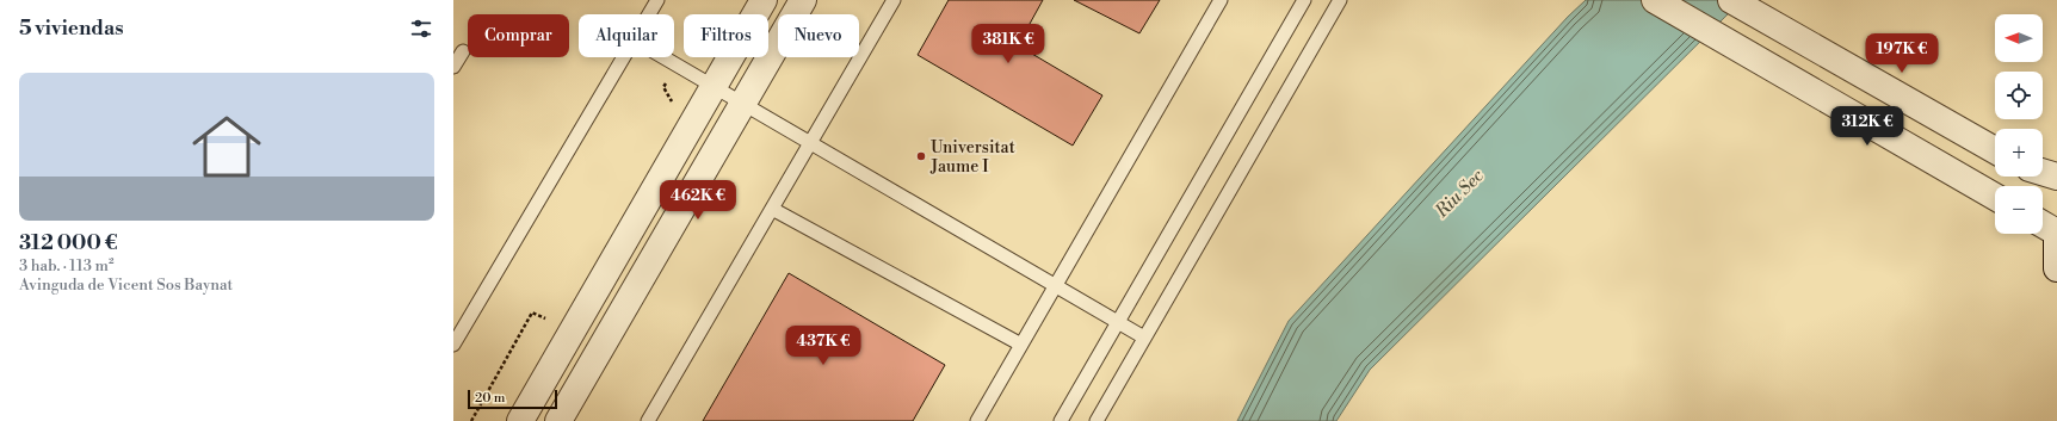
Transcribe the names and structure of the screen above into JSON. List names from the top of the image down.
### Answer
{
  "water": ["Riu Sec"],
  "places": ["Universitat Jaume I"],
  "scale_bar": "20 m",
  "north": "left",
  "page": {
    "heading": "5 viviendas",
    "map_buttons": ["+", "−"],
    "chip": [
      "Comprar",
      "Alquilar",
      "Filtros",
      "Nuevo"
    ],
    "price": [
      "381K €",
      "197K €",
      "312K €",
      "462K €",
      "437K €"
    ],
    "list": [
      {
        "name": "312 000 €",
        "note": "3 hab. · 113 m² · Avinguda de Vicent Sos Baynat"
      }
    ],
    "scale": "20 m"
  }
}
